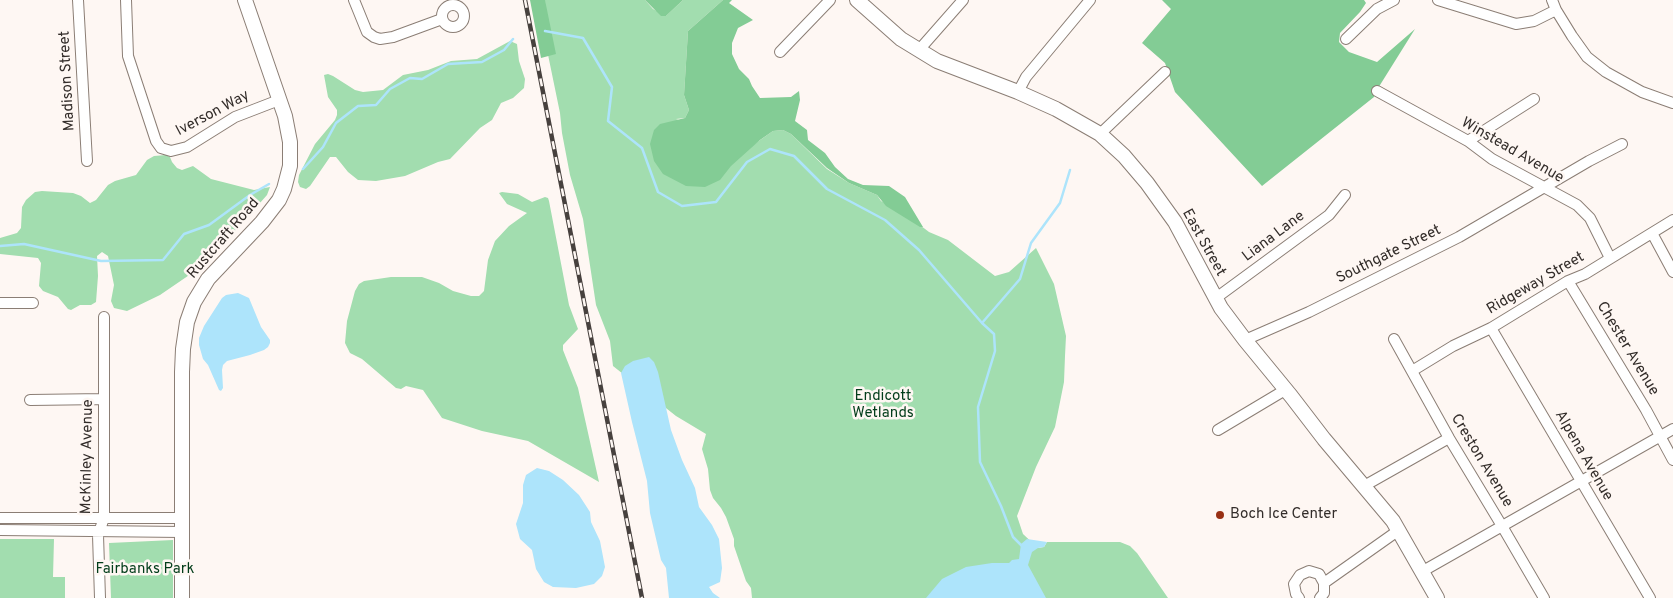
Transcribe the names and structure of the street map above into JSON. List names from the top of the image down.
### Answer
{
  "streets": {
    "main road": ["Rustcraft Road", "East Street"],
    "street": [
      "Madison Street",
      "Iverson Way",
      "Winstead Avenue",
      "Liana Lane",
      "Southgate Street",
      "Ridgeway Street",
      "Chester Avenue",
      "Alpena Avenue",
      "McKinley Avenue",
      "Creston Avenue"
    ]
  },
  "crossings": [
    ["Iverson Way", "Rustcraft Road"],
    ["Winstead Avenue", "Southgate Street"],
    ["Winstead Avenue", "Ridgeway Street"],
    ["Liana Lane", "East Street"],
    ["East Street", "Southgate Street"],
    ["Ridgeway Street", "Chester Avenue"],
    ["Ridgeway Street", "Alpena Avenue"],
    ["Ridgeway Street", "Creston Avenue"]
  ],
  "parks": ["Endicott Wetlands", "Fairbanks Park"],
  "places": ["Boch Ice Center"]
}
